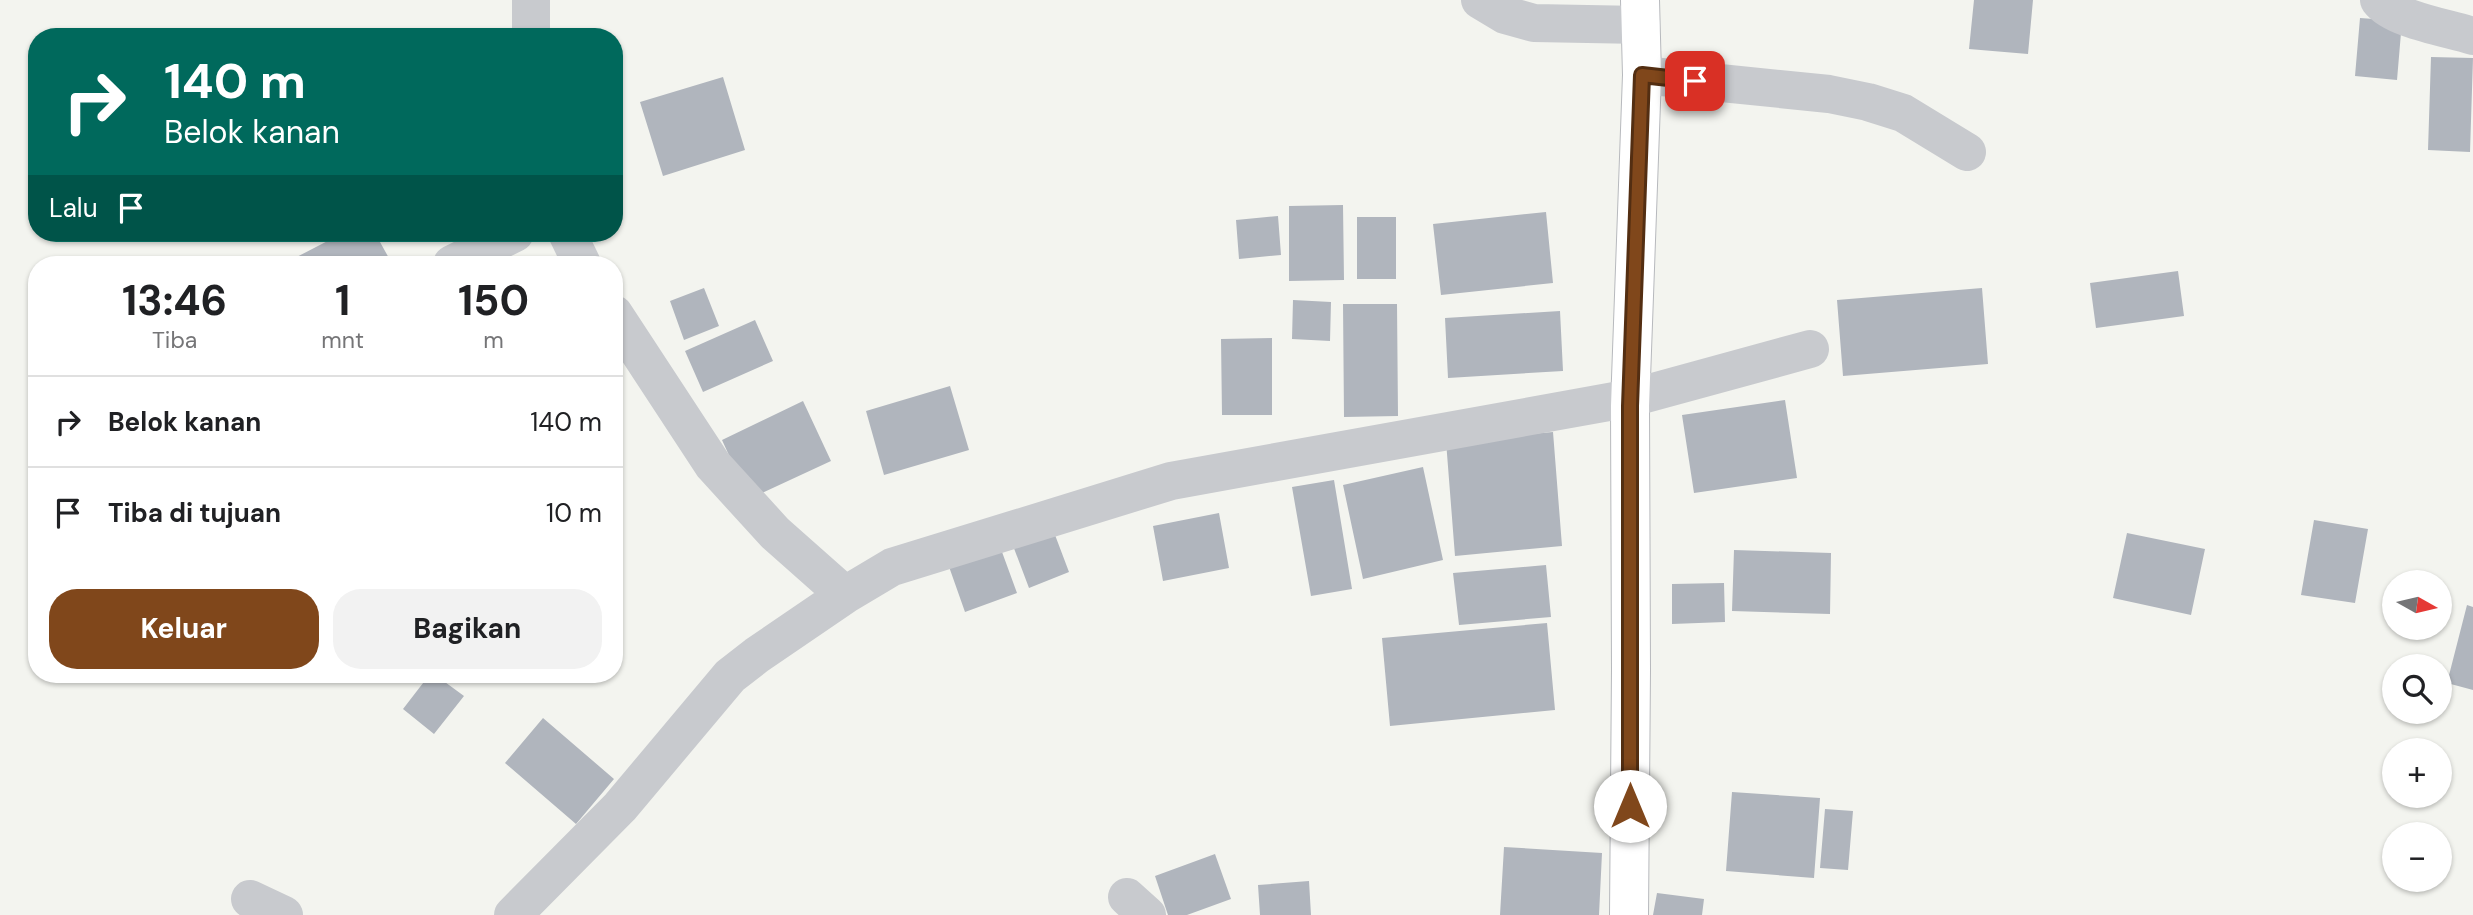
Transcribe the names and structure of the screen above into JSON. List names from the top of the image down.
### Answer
{
  "north": "right",
  "page": {
    "turn": ["140 m", "Belok kanan"],
    "then": "Lalu",
    "eta": [
      "13:46",
      "Tiba",
      "1",
      "mnt",
      "150",
      "m"
    ],
    "list": [
      {
        "name": "Belok kanan",
        "value": "140 m"
      },
      {
        "name": "Tiba di tujuan",
        "value": "10 m"
      }
    ],
    "map_buttons": ["+", "−"],
    "buttons": ["Keluar", "Bagikan"]
  }
}
